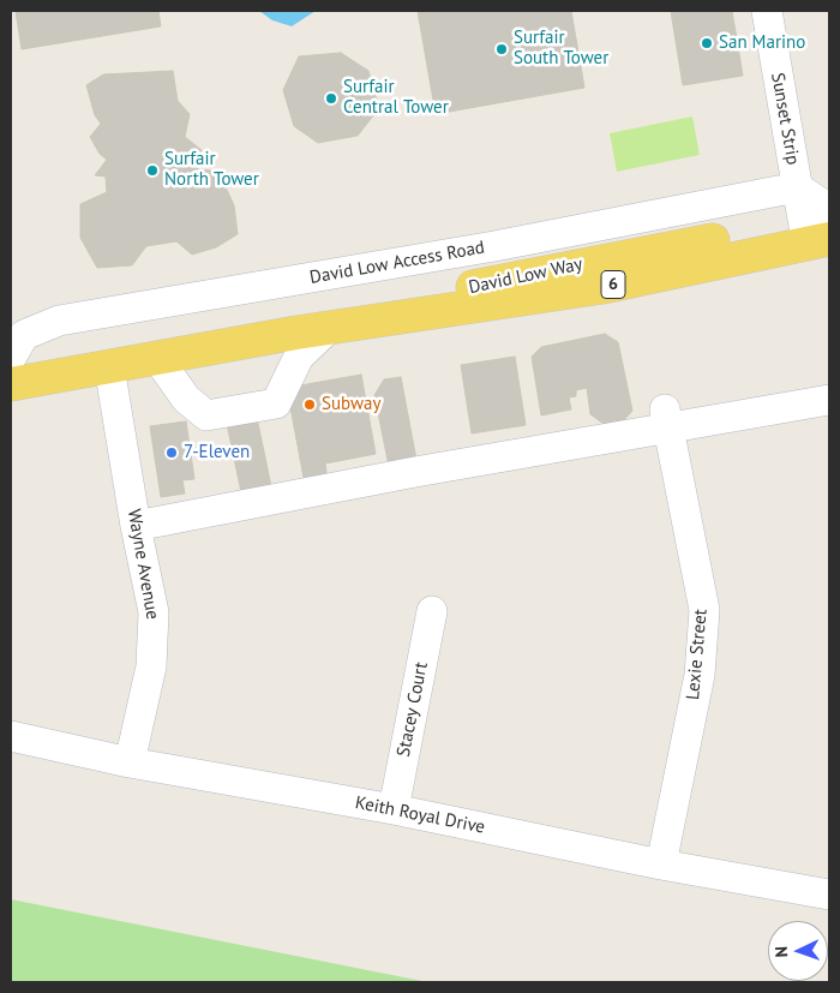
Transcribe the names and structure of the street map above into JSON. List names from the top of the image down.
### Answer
{
  "streets": {
    "main road": ["David Low Way", "6"],
    "street": [
      "Sunset Strip",
      "David Low Access Road",
      "Wayne Avenue",
      "Lexie Street",
      "Stacey Court",
      "Keith Royal Drive"
    ]
  },
  "crossings": [
    ["Sunset Strip", "David Low Access Road"],
    ["Sunset Strip", "David Low Way"],
    ["David Low Access Road", "David Low Way"],
    ["David Low Way", "Wayne Avenue"],
    ["Wayne Avenue", "Keith Royal Drive"],
    ["Lexie Street", "Keith Royal Drive"],
    ["Stacey Court", "Keith Royal Drive"]
  ],
  "places": [
    "San Marino",
    "Surfair South Tower",
    "Surfair Central Tower",
    "Surfair North Tower",
    "Subway",
    "7-Eleven"
  ],
  "north": "left"
}
